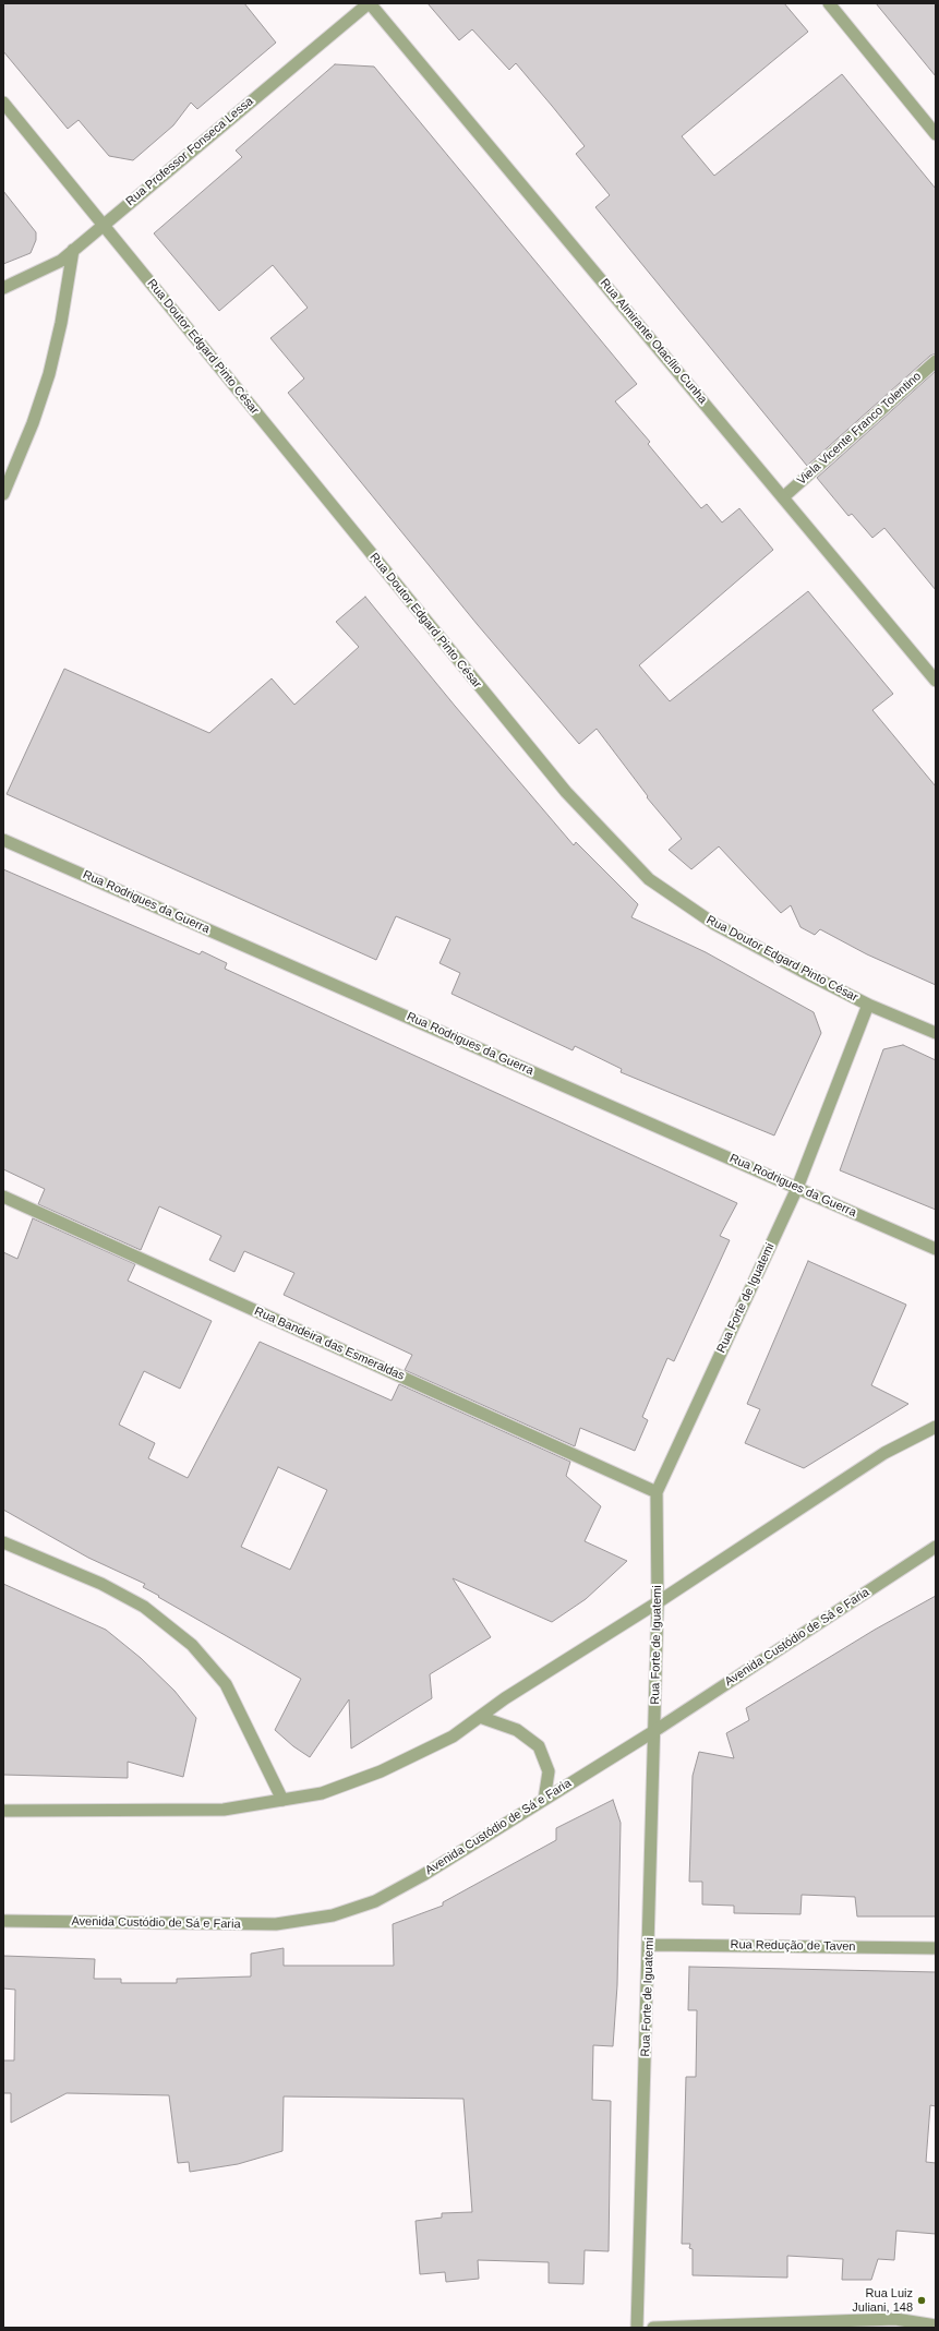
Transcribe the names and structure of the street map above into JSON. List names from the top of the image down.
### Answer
{
  "streets": {
    "street": [
      "Rua Professor Fonseca Lessa",
      "Rua Almirante Otacílio Cunha",
      "Rua Doutor Edgard Pinto César",
      "Viela Vicente Franco Tolentino",
      "Rua Rodrigues da Guerra",
      "Rua Forte de Iguatemi",
      "Rua Bandeira das Esmeraldas",
      "Avenida Custódio de Sá e Faria",
      "Rua Redução de Taven"
    ]
  },
  "crossings": [
    ["Rua Professor Fonseca Lessa", "Rua Almirante Otacílio Cunha"],
    ["Rua Professor Fonseca Lessa", "Rua Doutor Edgard Pinto César"],
    ["Rua Almirante Otacílio Cunha", "Viela Vicente Franco Tolentino"],
    ["Rua Doutor Edgard Pinto César", "Rua Forte de Iguatemi"],
    ["Rua Rodrigues da Guerra", "Rua Forte de Iguatemi"],
    ["Rua Forte de Iguatemi", "Rua Bandeira das Esmeraldas"],
    ["Rua Forte de Iguatemi", "Avenida Custódio de Sá e Faria"],
    ["Rua Forte de Iguatemi", "Rua Redução de Taven"]
  ],
  "places": ["Rua Luiz Juliani, 148"]
}
